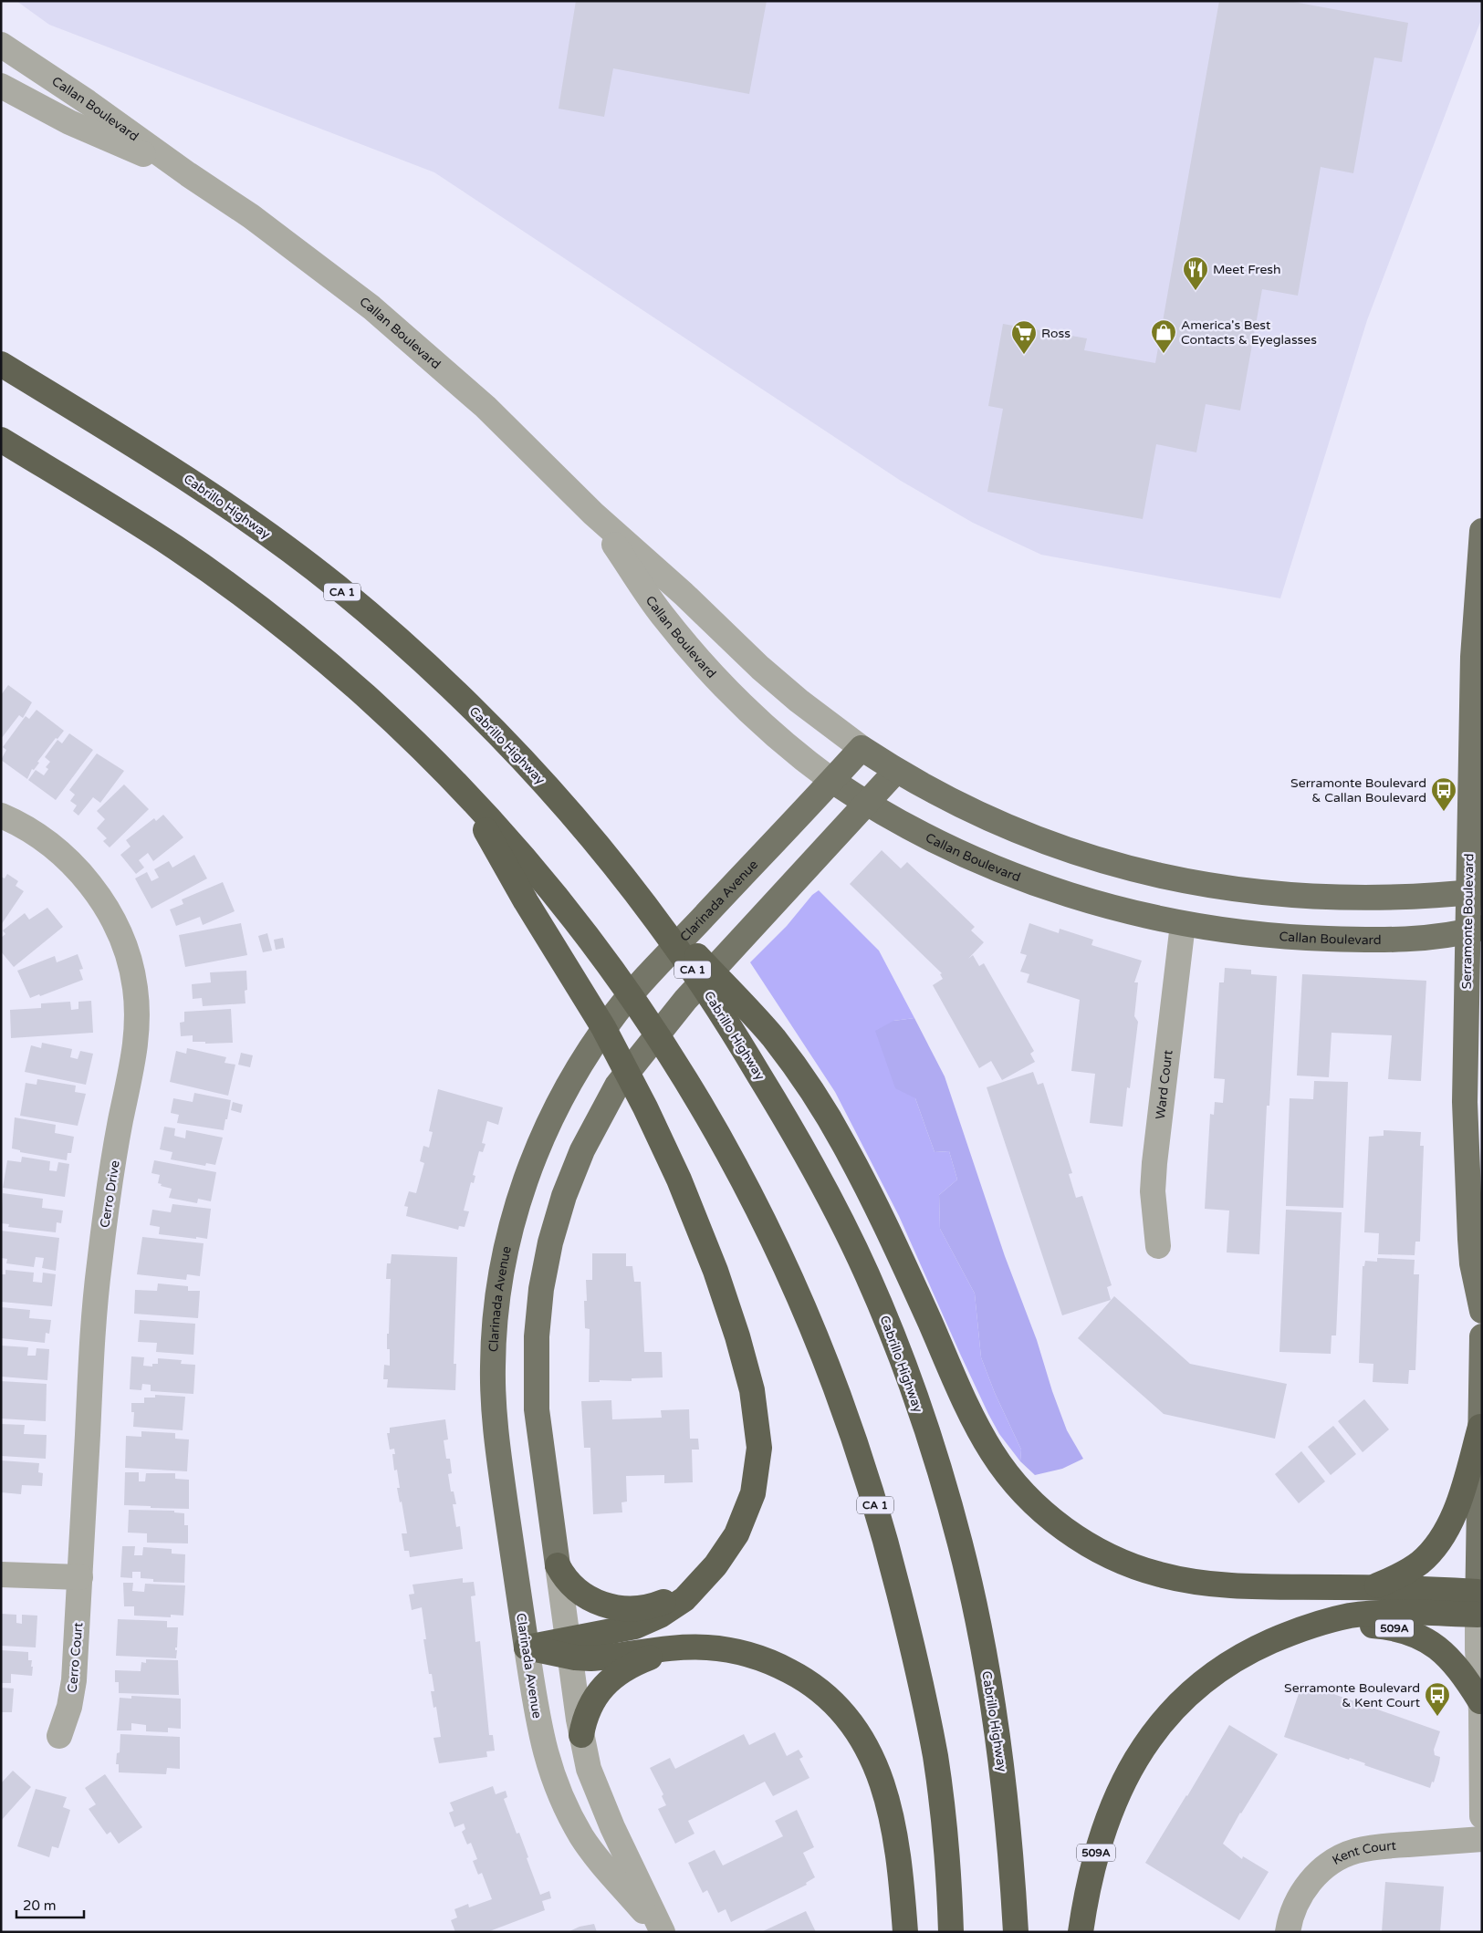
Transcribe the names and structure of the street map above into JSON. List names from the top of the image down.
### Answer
{
  "streets": {
    "highway": ["Cabrillo Highway", "CA 1", "509A"],
    "main road": ["Callan Boulevard", "Clarinada Avenue", "Serramonte Boulevard"],
    "street": [
      "Ward Court",
      "Cerro Drive",
      "Cerro Court",
      "Kent Court"
    ]
  },
  "crossings": [
    ["Callan Boulevard", "Clarinada Avenue"],
    ["Callan Boulevard", "Serramonte Boulevard"],
    ["Callan Boulevard", "Ward Court"],
    ["Cerro Drive", "Cerro Court"]
  ],
  "places": {
    "restaurant": ["Meet Fresh"],
    "shop": ["America's Best Contacts & Eyeglasses"],
    "supermarket": ["Ross"],
    "bus stop": ["Serramonte Boulevard & Callan Boulevard", "Serramonte Boulevard & Kent Court"]
  },
  "scale_bar": "20 m"
}
